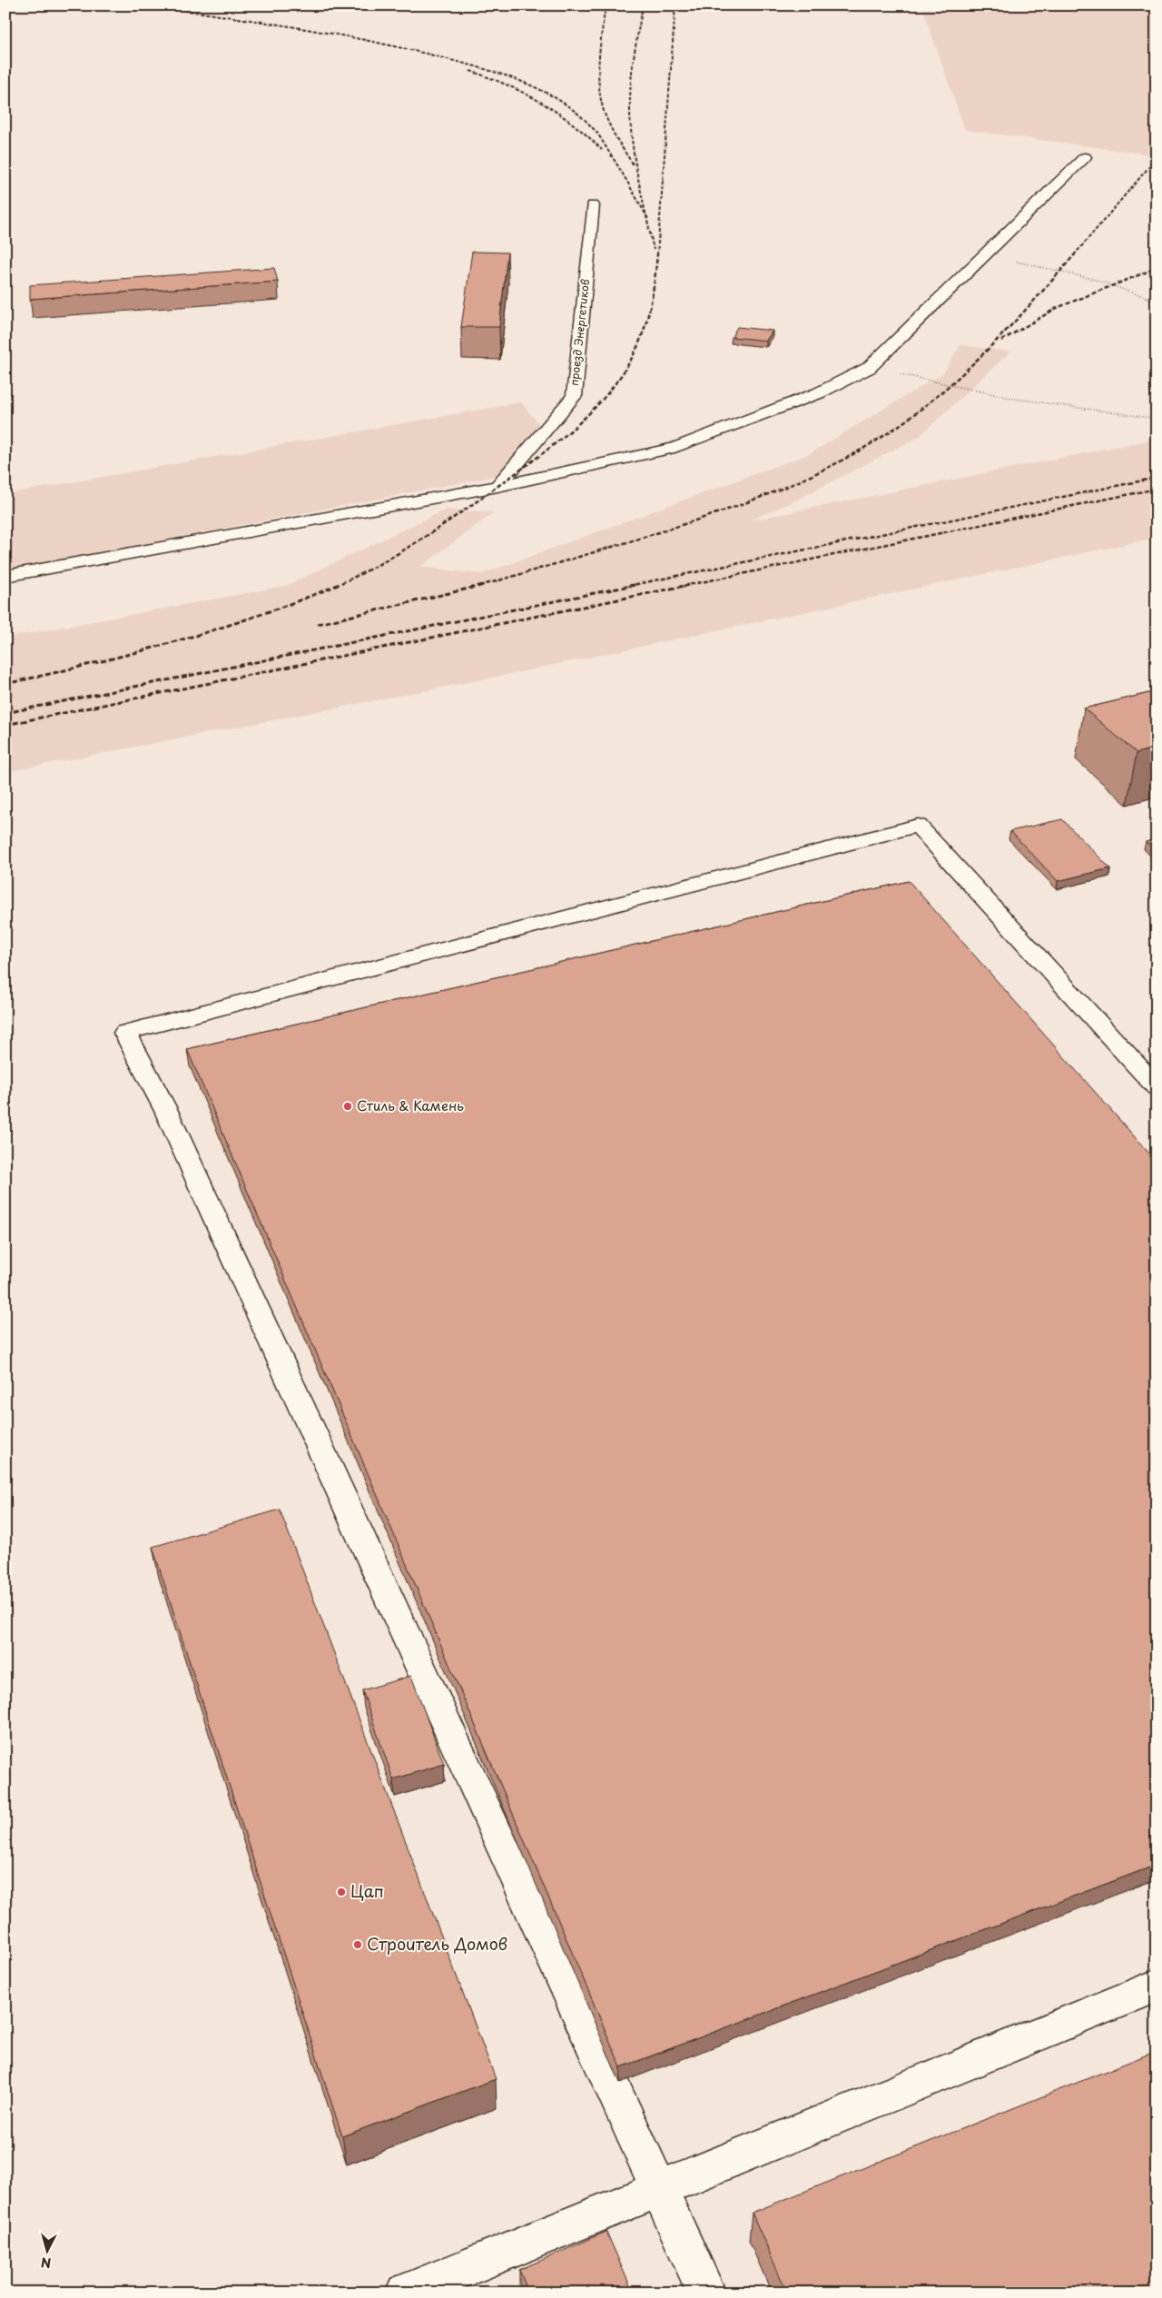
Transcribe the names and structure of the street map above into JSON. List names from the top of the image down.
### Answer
{
  "streets": {
    "lane": ["проезд Энергетиков"]
  },
  "places": ["Стиль & Камень", "Цап", "Строитель Домов"],
  "north": "bottom"
}
